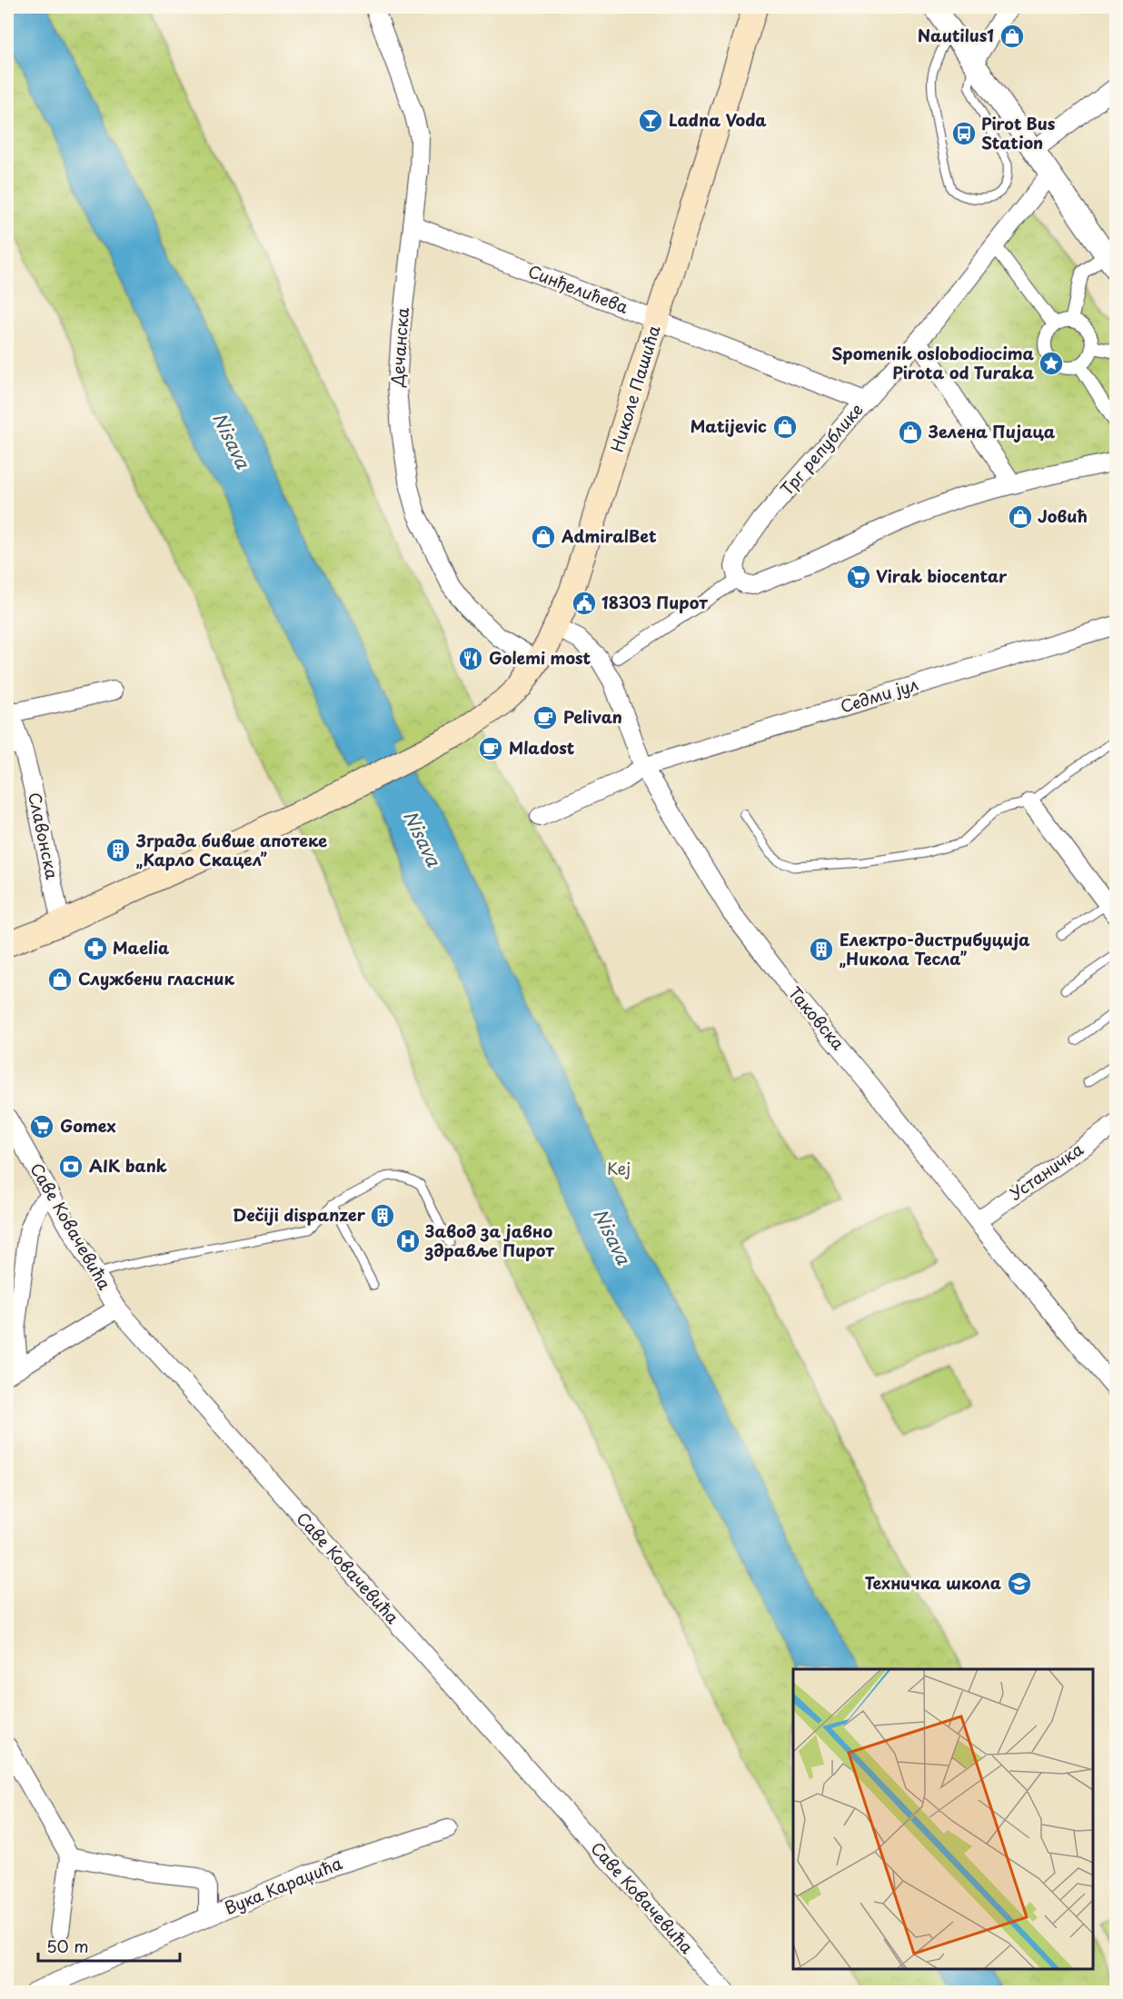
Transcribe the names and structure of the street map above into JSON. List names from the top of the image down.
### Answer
{
  "streets": {
    "main road": ["Николе Пашића"],
    "street": [
      "Синђелићева",
      "Дечанска",
      "Трг републике",
      "Седми јул",
      "Славонска",
      "Таковска",
      "Устаничка",
      "Саве Ковачевића",
      "Вука Караџића"
    ]
  },
  "crossings": [
    ["Синђелићева", "Дечанска"],
    ["Синђелићева", "Николе Пашића"],
    ["Синђелићева", "Трг републике"],
    ["Николе Пашића", "Славонска"],
    ["Николе Пашића", "Таковска"],
    ["Седми јул", "Таковска"],
    ["Таковска", "Устаничка"]
  ],
  "water": ["Nisava"],
  "parks": ["Кеј"],
  "places": {
    "shop": [
      "Nautilus1",
      "Matijevic",
      "Зелена Пијаца",
      "Јовић",
      "AdmiralBet",
      "Службени гласник"
    ],
    "bar": ["Ladna Voda"],
    "bus stop": ["Pirot Bus Station"],
    "place": ["Spomenik oslobodiocima Pirota od Turaka"],
    "supermarket": ["Virak biocentar", "Gomex"],
    "public building": ["18303 Пирот"],
    "restaurant": ["Golemi most"],
    "cafe": ["Pelivan", "Mladost"],
    "building": ["Зграда бивше апотеке „Карло Скацел”", "Електро-дистрибуција „Никола Тесла”", "Dečiji dispanzer"],
    "pharmacy": ["Maelia"],
    "bank": ["AIK bank"],
    "hospital": ["Завод за јавно здравље Пирот"],
    "school or university": ["Техничка школа"]
  },
  "scale_bar": "50 m"
}
